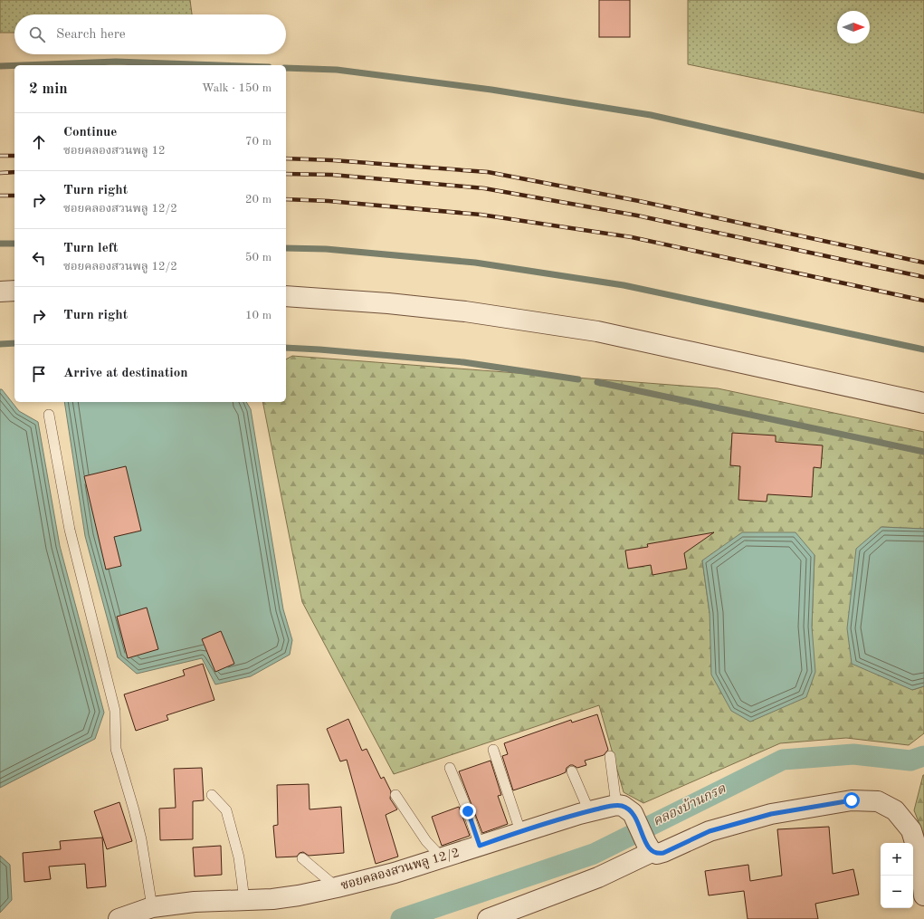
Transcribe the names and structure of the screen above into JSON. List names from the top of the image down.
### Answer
{
  "streets": {
    "street": ["ซอยคลองสวนพลู 12/2"]
  },
  "water": ["คลองบ้านกรด"],
  "north": "right",
  "page": {
    "search": "Search here",
    "heading": ["2 min", "Walk · 150 m"],
    "list": [
      ["Continue", "ซอยคลองสวนพลู 12", "70 m"],
      ["Turn right", "ซอยคลองสวนพลู 12/2", "20 m"],
      ["Turn left", "ซอยคลองสวนพลู 12/2", "50 m"],
      ["Turn right", "10 m"],
      "Arrive at destination"
    ],
    "map_buttons": ["+", "−"]
  }
}
